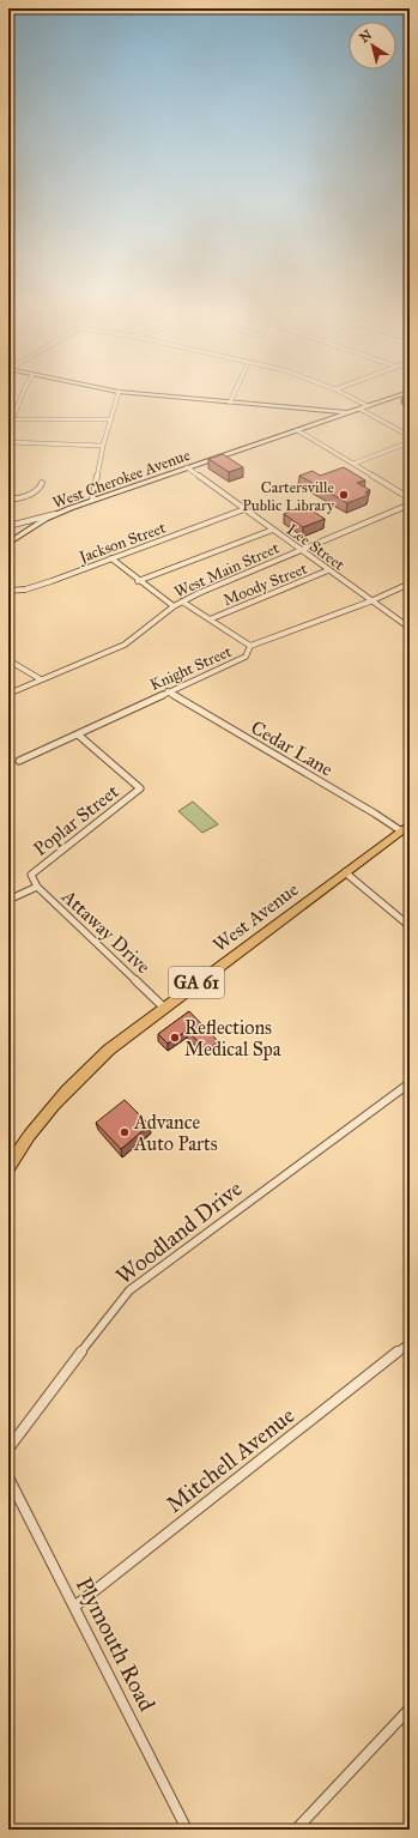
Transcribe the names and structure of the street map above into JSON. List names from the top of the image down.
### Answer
{
  "streets": {
    "main road": ["West Cherokee Avenue", "West Avenue", "GA 61"],
    "street": [
      "Jackson Street",
      "Lee Street",
      "West Main Street",
      "Moody Street",
      "Knight Street",
      "Cedar Lane",
      "Poplar Street",
      "Attaway Drive",
      "Woodland Drive",
      "Mitchell Avenue",
      "Plymouth Road"
    ]
  },
  "crossings": [
    ["West Cherokee Avenue", "Lee Street"],
    ["Jackson Street", "Lee Street"],
    ["Lee Street", "West Main Street"],
    ["Lee Street", "Moody Street"],
    ["Lee Street", "Knight Street"],
    ["Knight Street", "Cedar Lane"],
    ["Knight Street", "Poplar Street"],
    ["Cedar Lane", "West Avenue"],
    ["Poplar Street", "Attaway Drive"],
    ["West Avenue", "Attaway Drive"],
    ["Mitchell Avenue", "Plymouth Road"]
  ],
  "places": ["Cartersville Public Library", "Reflections Medical Spa", "Advance Auto Parts"],
  "north": "top left"
}
